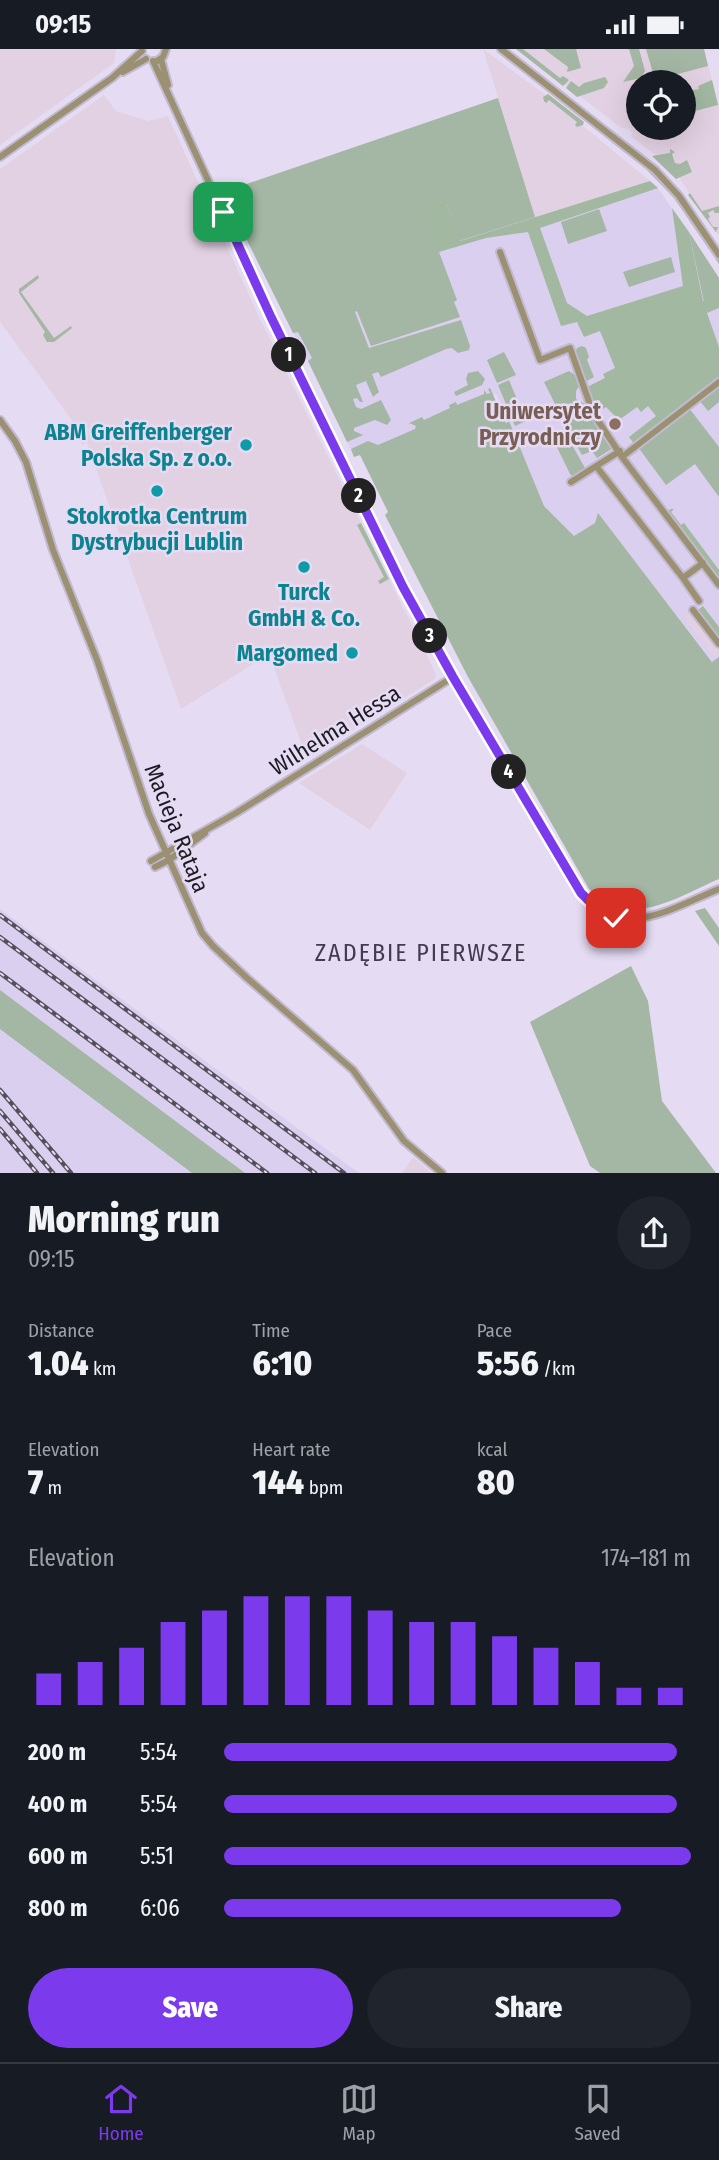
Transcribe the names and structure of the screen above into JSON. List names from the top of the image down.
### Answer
{
  "streets": {
    "street": ["Wilhelma Hessa", "Macieja Rataja"]
  },
  "crossings": [
    ["Wilhelma Hessa", "Macieja Rataja"]
  ],
  "districts": ["ZADĘBIE PIERWSZE"],
  "places": [
    "Uniwersytet Przyrodniczy",
    "ABM Greiffenberger Polska Sp. z o.o.",
    "Stokrotka Centrum Dystrybucji Lublin",
    "Turck GmbH & Co.",
    "Margomed"
  ],
  "page": {
    "status": "09:15",
    "pins": [
      "1",
      "2",
      "3",
      "4"
    ],
    "heading": ["Morning run", "09:15"],
    "stats": [
      ["Distance", "1.04 km"],
      ["Time", "6:10"],
      ["Pace", "5:56 /km"],
      ["Elevation", "7 m"],
      ["Heart rate", "144 bpm"],
      ["kcal", "80"]
    ],
    "chart": ["Elevation", "174–181 m"],
    "list": [
      {
        "name": "200 m",
        "note": "5:54"
      },
      {
        "name": "400 m",
        "note": "5:54"
      },
      {
        "name": "600 m",
        "note": "5:51"
      },
      {
        "name": "800 m",
        "note": "6:06"
      }
    ],
    "buttons": ["Save", "Share"],
    "tabs": ["Home", "Map", "Saved"]
  }
}
